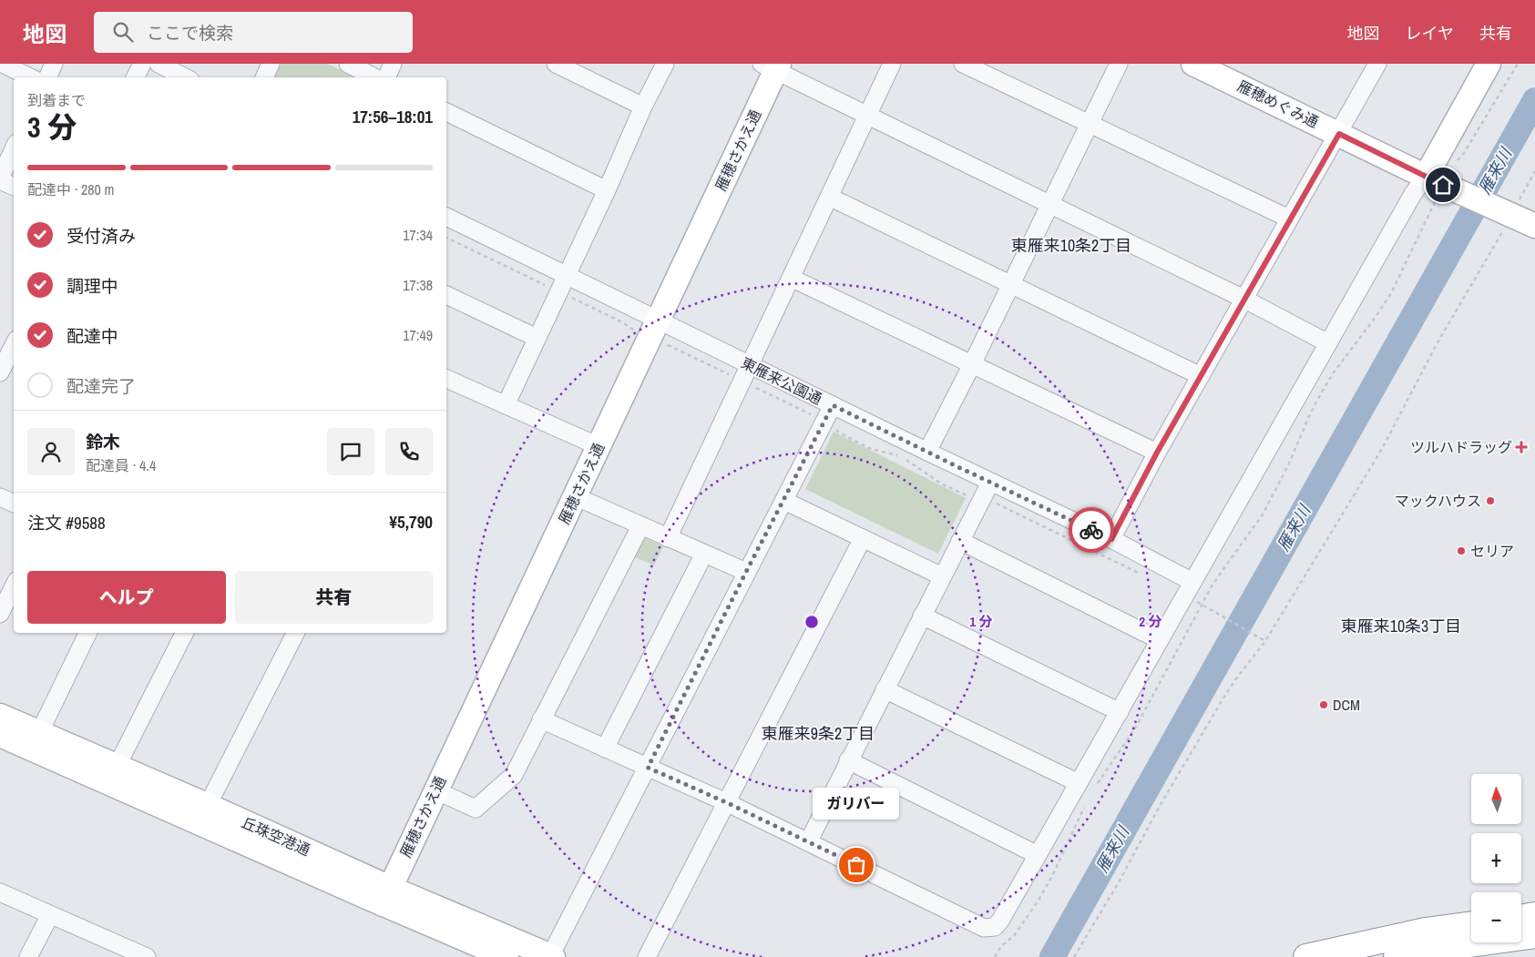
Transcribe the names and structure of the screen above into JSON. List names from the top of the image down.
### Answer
{
  "streets": {
    "street": [
      "雁穂めぐみ通",
      "雁穂さかえ通",
      "東雁来公園通",
      "丘珠空港通"
    ]
  },
  "crossings": [
    ["雁穂さかえ通", "東雁来公園通"],
    ["雁穂さかえ通", "丘珠空港通"]
  ],
  "districts": ["東雁来10条2丁目", "東雁来10条3丁目", "東雁来9条2丁目"],
  "water": ["雁来川"],
  "places": {
    "health": ["ツルハドラッグ"],
    "other": [
      "マックハウス",
      "セリア",
      "DCM",
      "ガリバー"
    ]
  },
  "north": "top",
  "page": {
    "header": "地図",
    "search": "ここで検索",
    "nav": ["地図", "レイヤ", "共有"],
    "heading": ["3 分", "到着まで", "17:56–18:01"],
    "panel": [
      "鈴木",
      "配達員 · 4.4",
      "注文 #9588",
      "¥5,790"
    ],
    "bar": "配達中 · 280 m",
    "list": [
      ["受付済み", "17:34"],
      ["調理中", "17:38"],
      ["配達中", "17:49"],
      "配達完了"
    ],
    "buttons": ["ヘルプ", "共有"],
    "map_buttons": ["+", "−"],
    "bubble": "ガリバー"
  },
  "rings": ["1 分", "2 分"]
}
